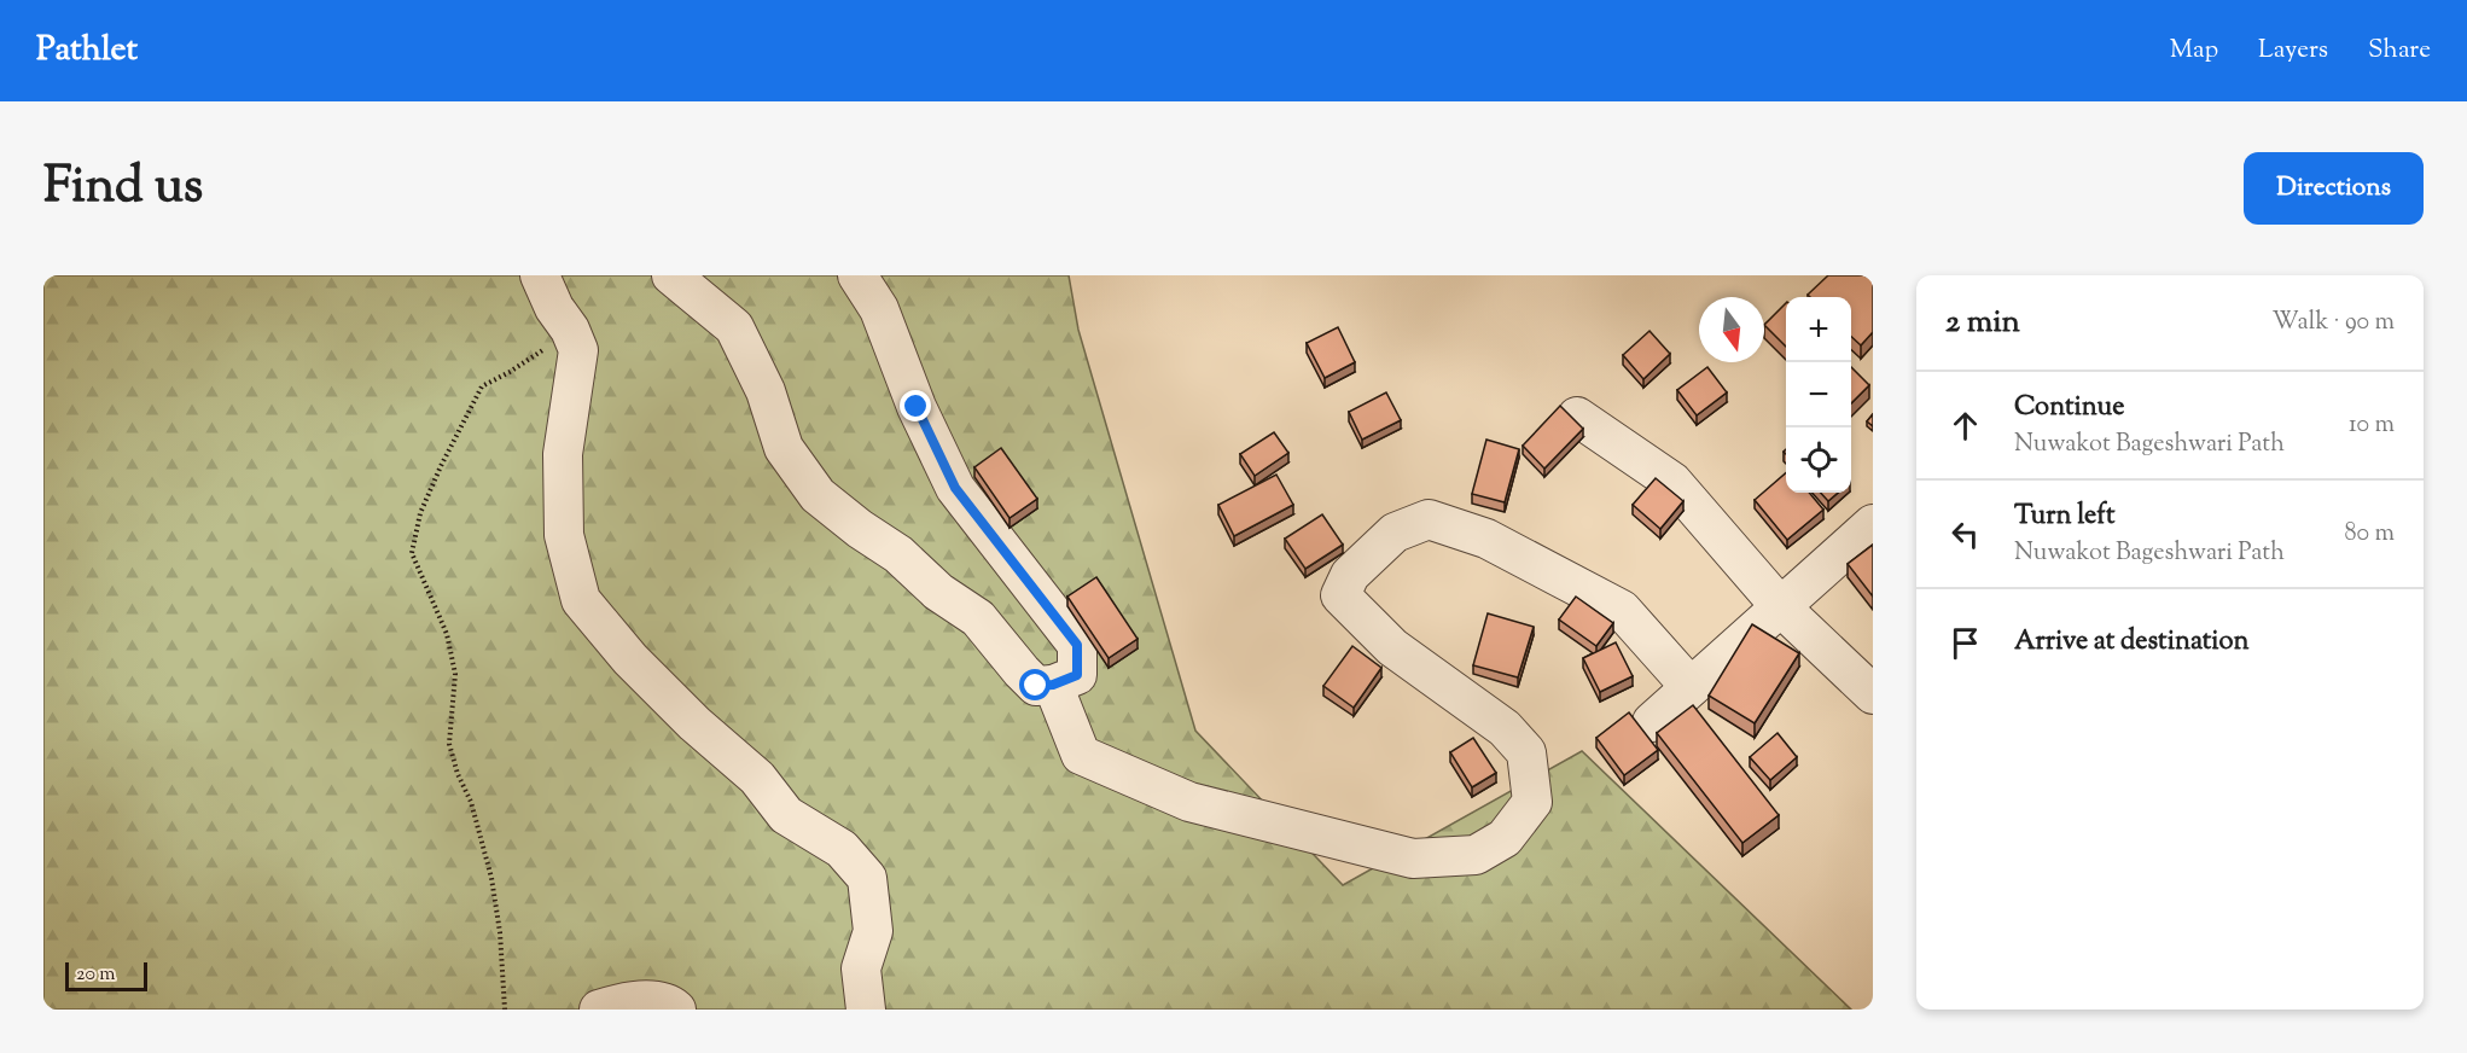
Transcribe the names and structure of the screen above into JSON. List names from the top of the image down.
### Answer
{
  "scale_bar": "20 m",
  "north": "bottom",
  "page": {
    "header": "Pathlet",
    "nav": ["Map", "Layers", "Share"],
    "title": "Find us",
    "buttons": "Directions",
    "heading": ["2 min", "Walk · 90 m"],
    "map_buttons": ["+", "−"],
    "list": [
      ["Continue", "Nuwakot Bageshwari Path", "10 m"],
      ["Turn left", "Nuwakot Bageshwari Path", "80 m"],
      "Arrive at destination"
    ],
    "scale": "20 m"
  }
}
